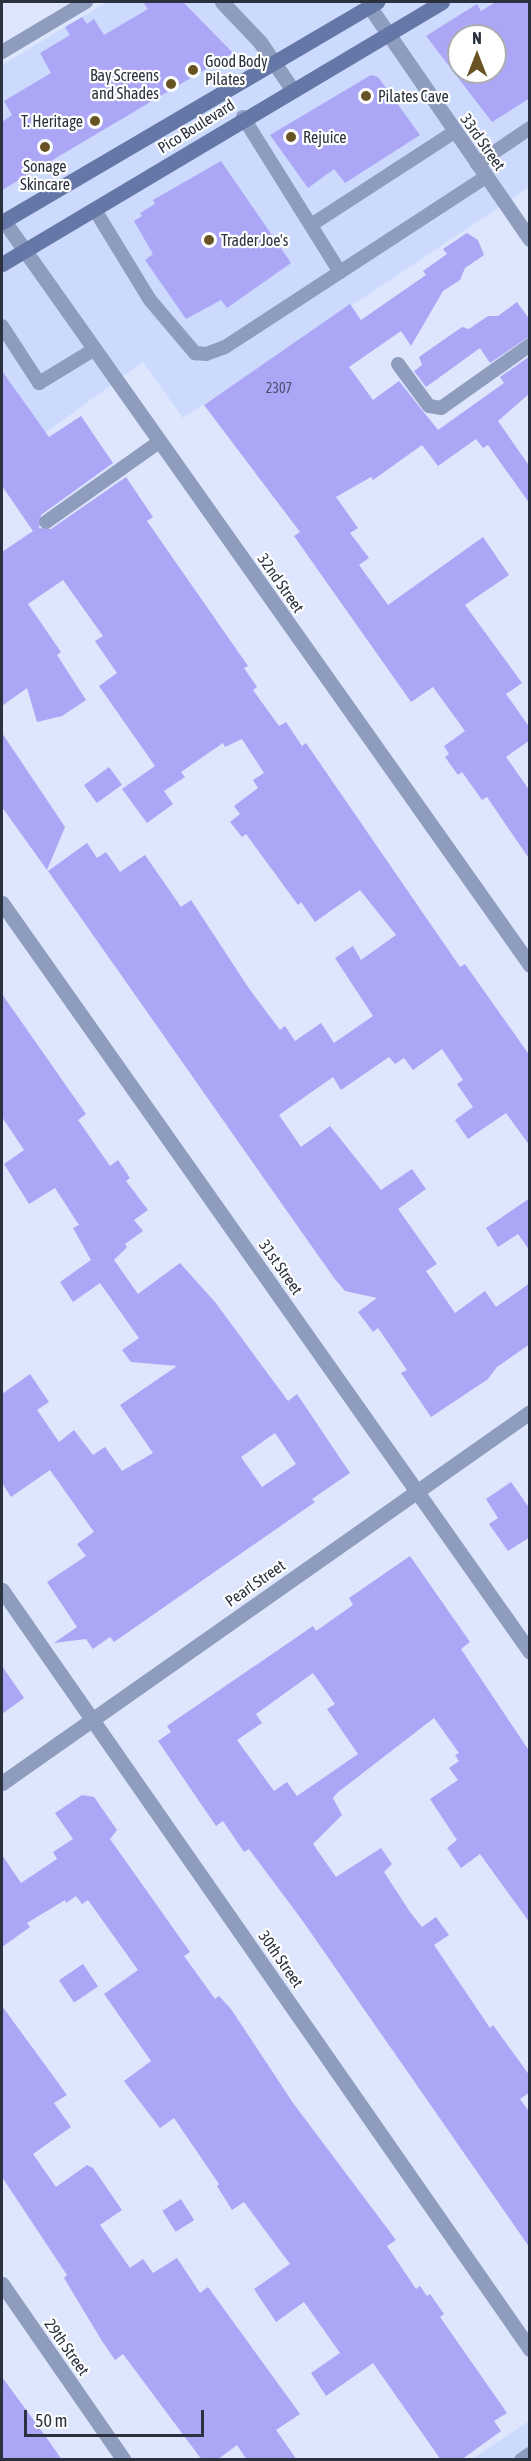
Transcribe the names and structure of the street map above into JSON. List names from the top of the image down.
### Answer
{
  "streets": {
    "main road": ["Pico Boulevard"],
    "street": [
      "33rd Street",
      "32nd Street",
      "31st Street",
      "Pearl Street",
      "30th Street",
      "29th Street"
    ]
  },
  "crossings": [
    ["Pico Boulevard", "33rd Street"],
    ["Pico Boulevard", "32nd Street"],
    ["31st Street", "Pearl Street"],
    ["Pearl Street", "30th Street"]
  ],
  "places": [
    "Good Body Pilates",
    "Bay Screens and Shades",
    "Pilates Cave",
    "T. Heritage",
    "Rejuice",
    "Sonage Skincare",
    "Trader Joe's"
  ],
  "house_numbers": ["2307"],
  "scale_bar": "50 m",
  "north": "top"
}
